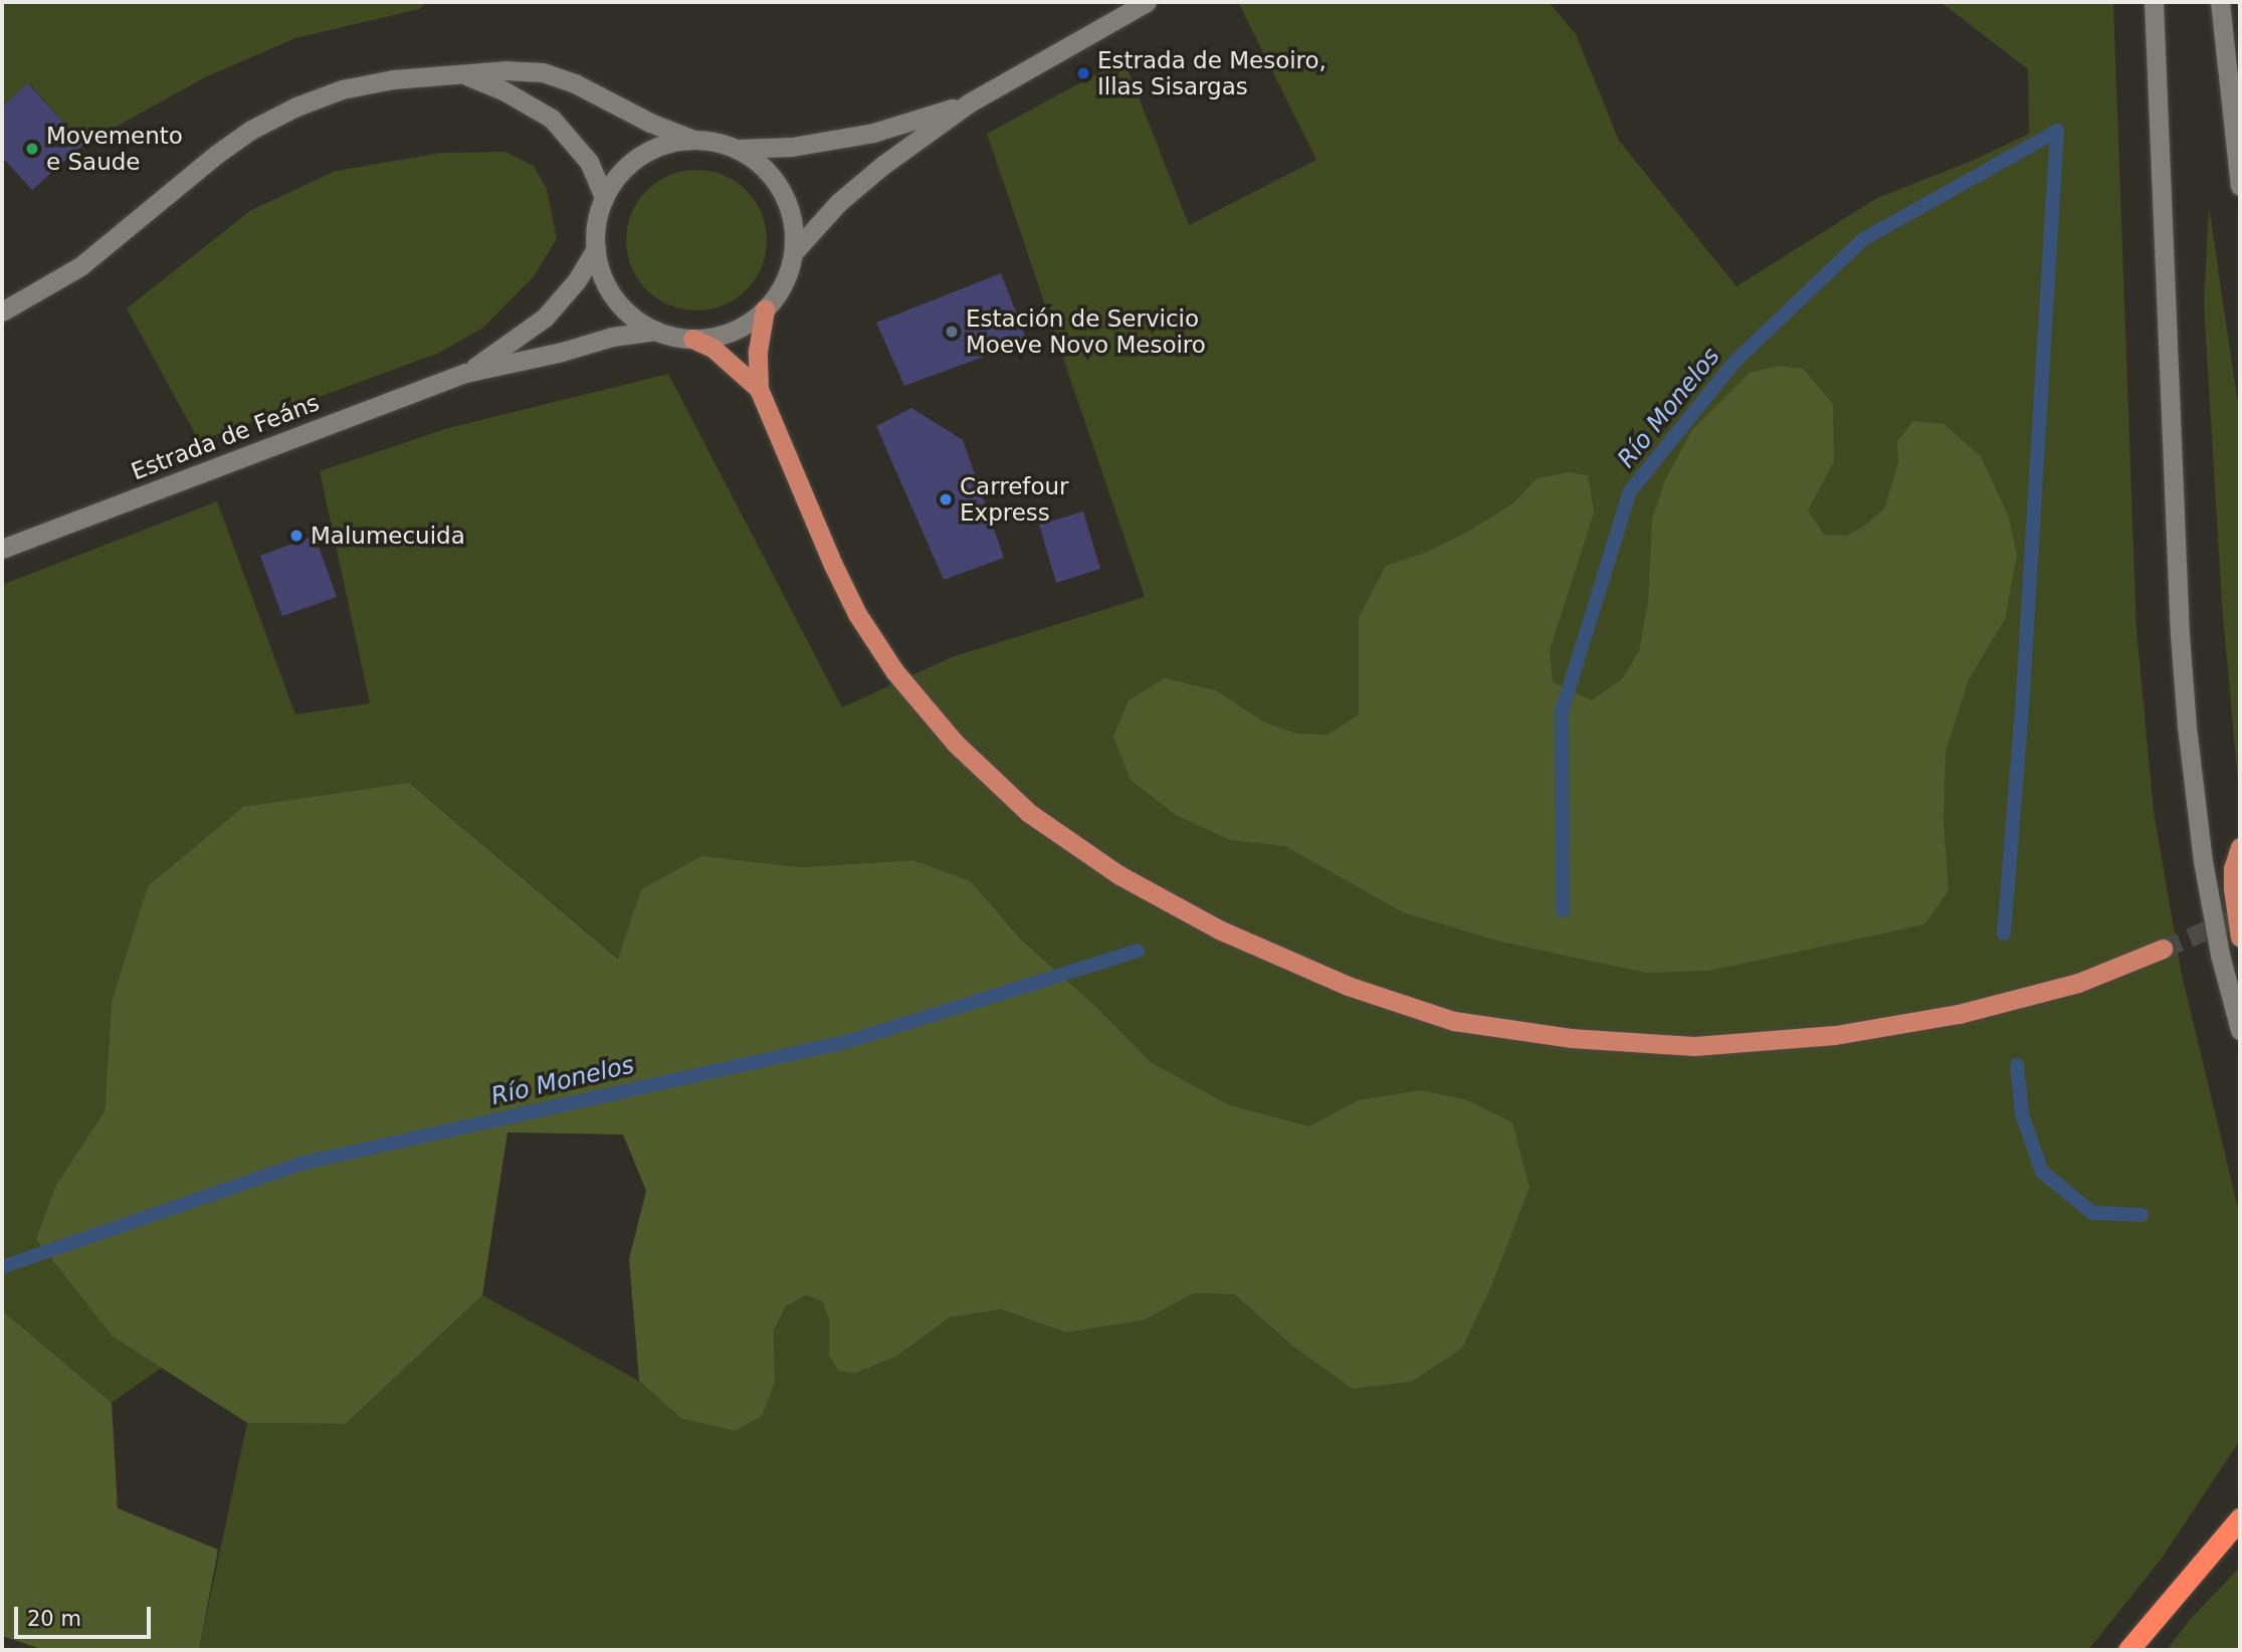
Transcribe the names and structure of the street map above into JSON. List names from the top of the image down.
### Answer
{
  "streets": {
    "street": ["Estrada de Feáns"]
  },
  "water": ["Río Monelos"],
  "places": [
    "Estrada de Mesoiro, Illas Sisargas",
    "Movemento e Saude",
    "Estación de Servicio Moeve Novo Mesoiro",
    "Carrefour Express",
    "Malumecuida"
  ],
  "scale_bar": "20 m"
}
